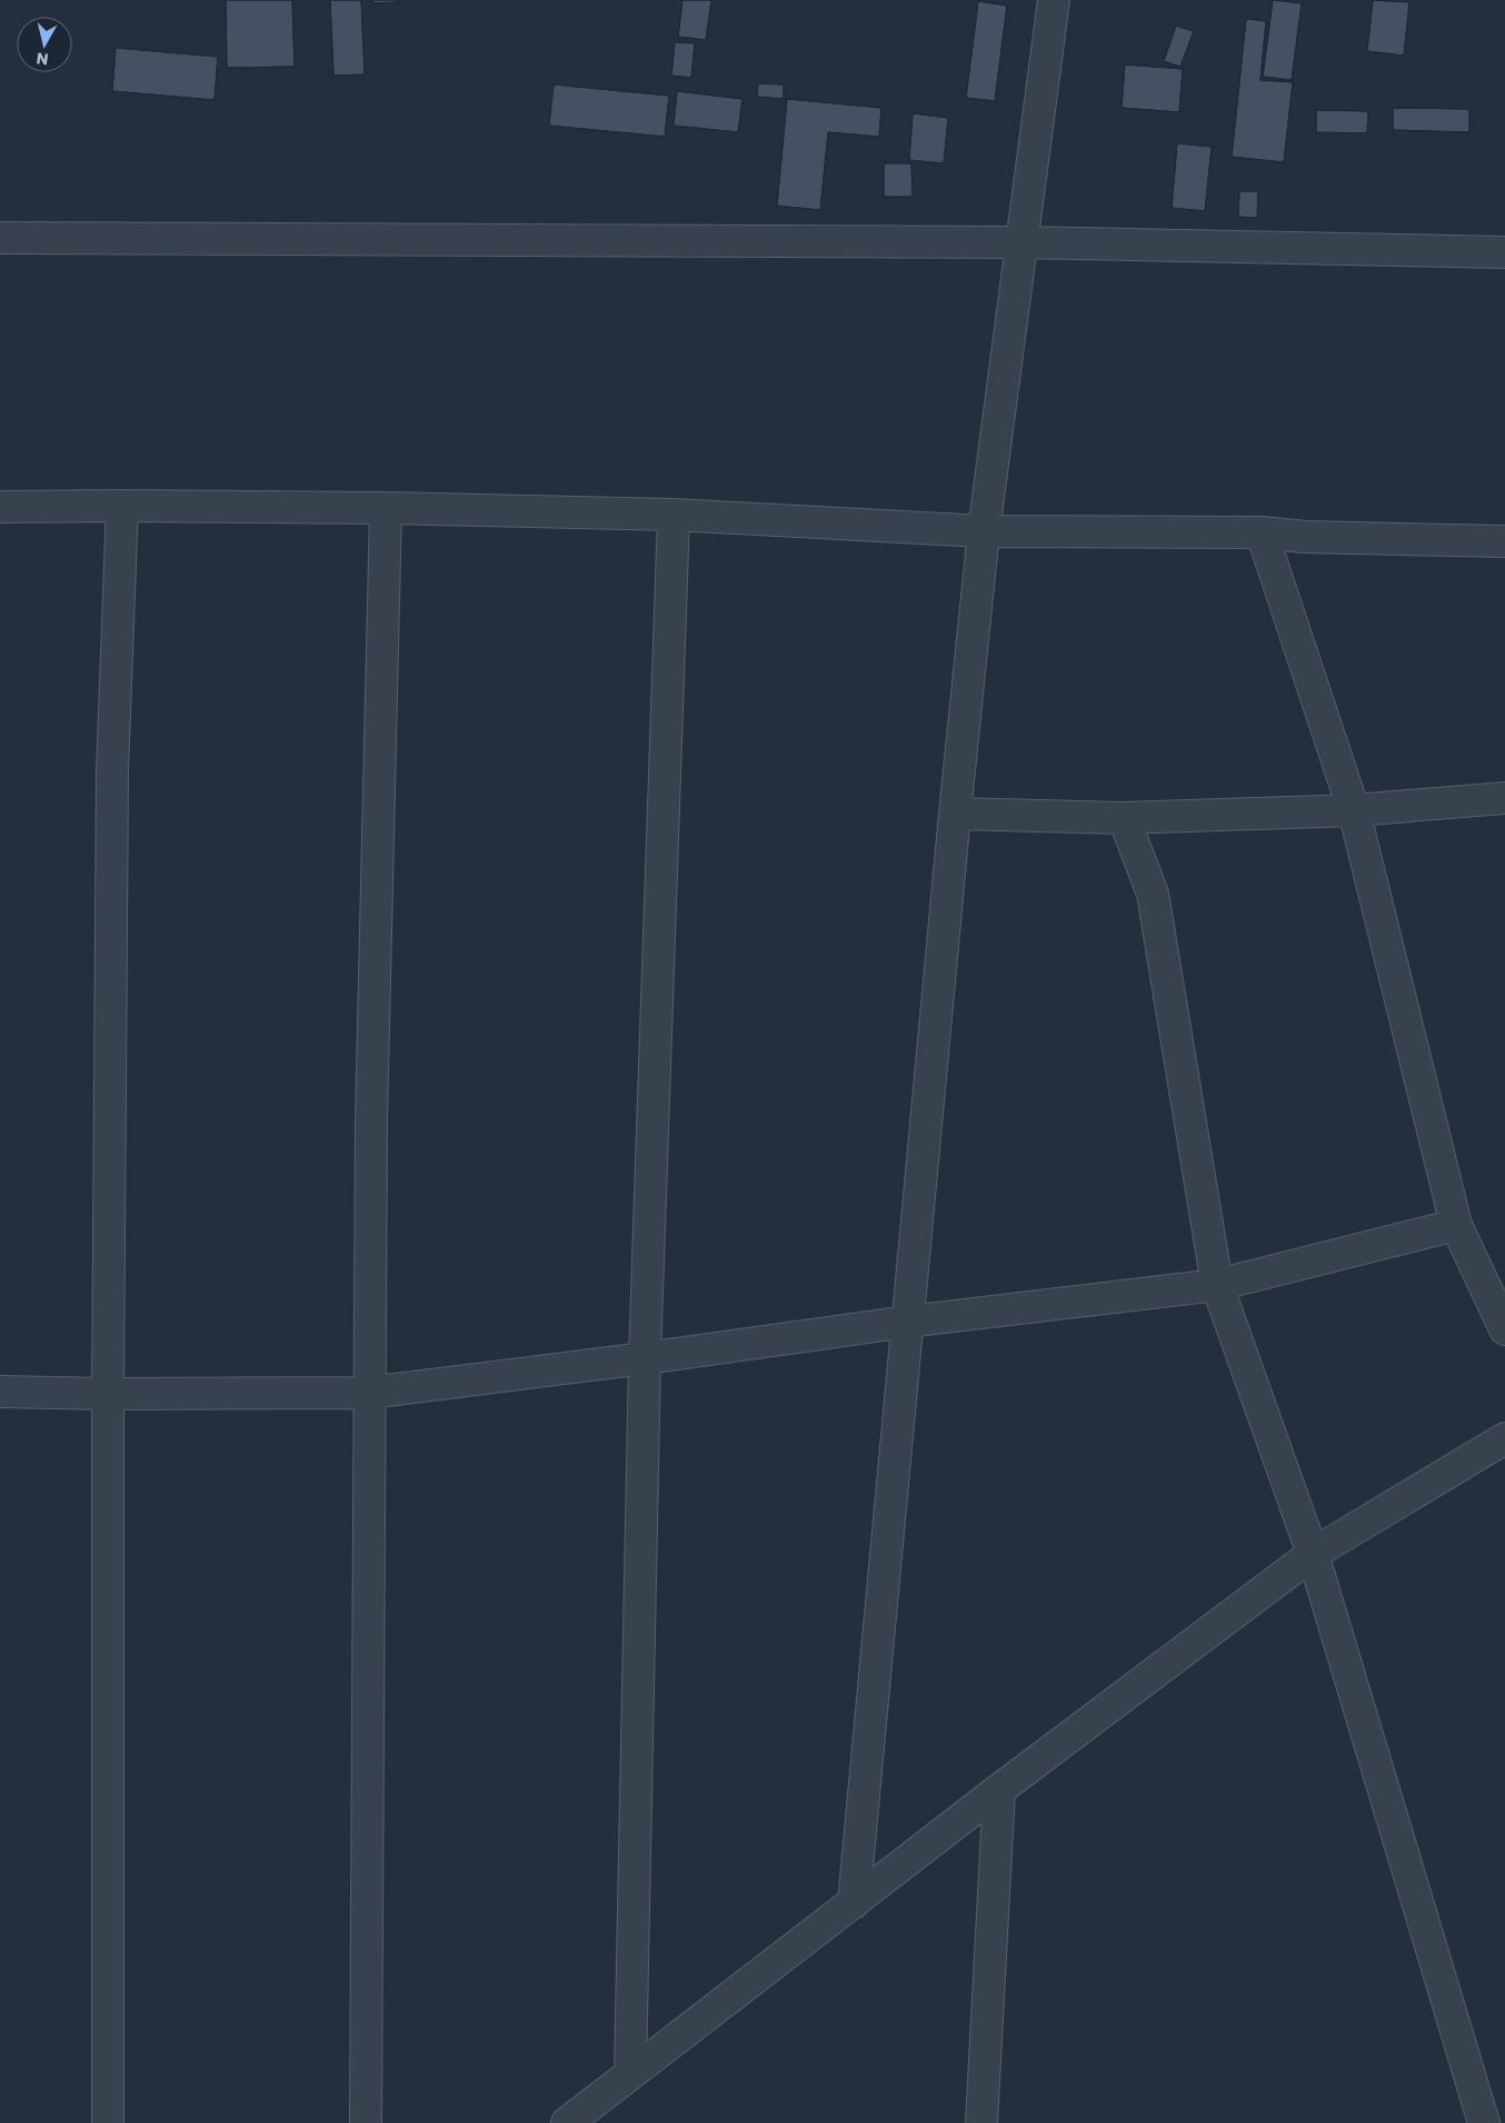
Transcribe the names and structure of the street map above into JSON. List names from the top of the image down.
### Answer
{
  "north": "bottom"
}
